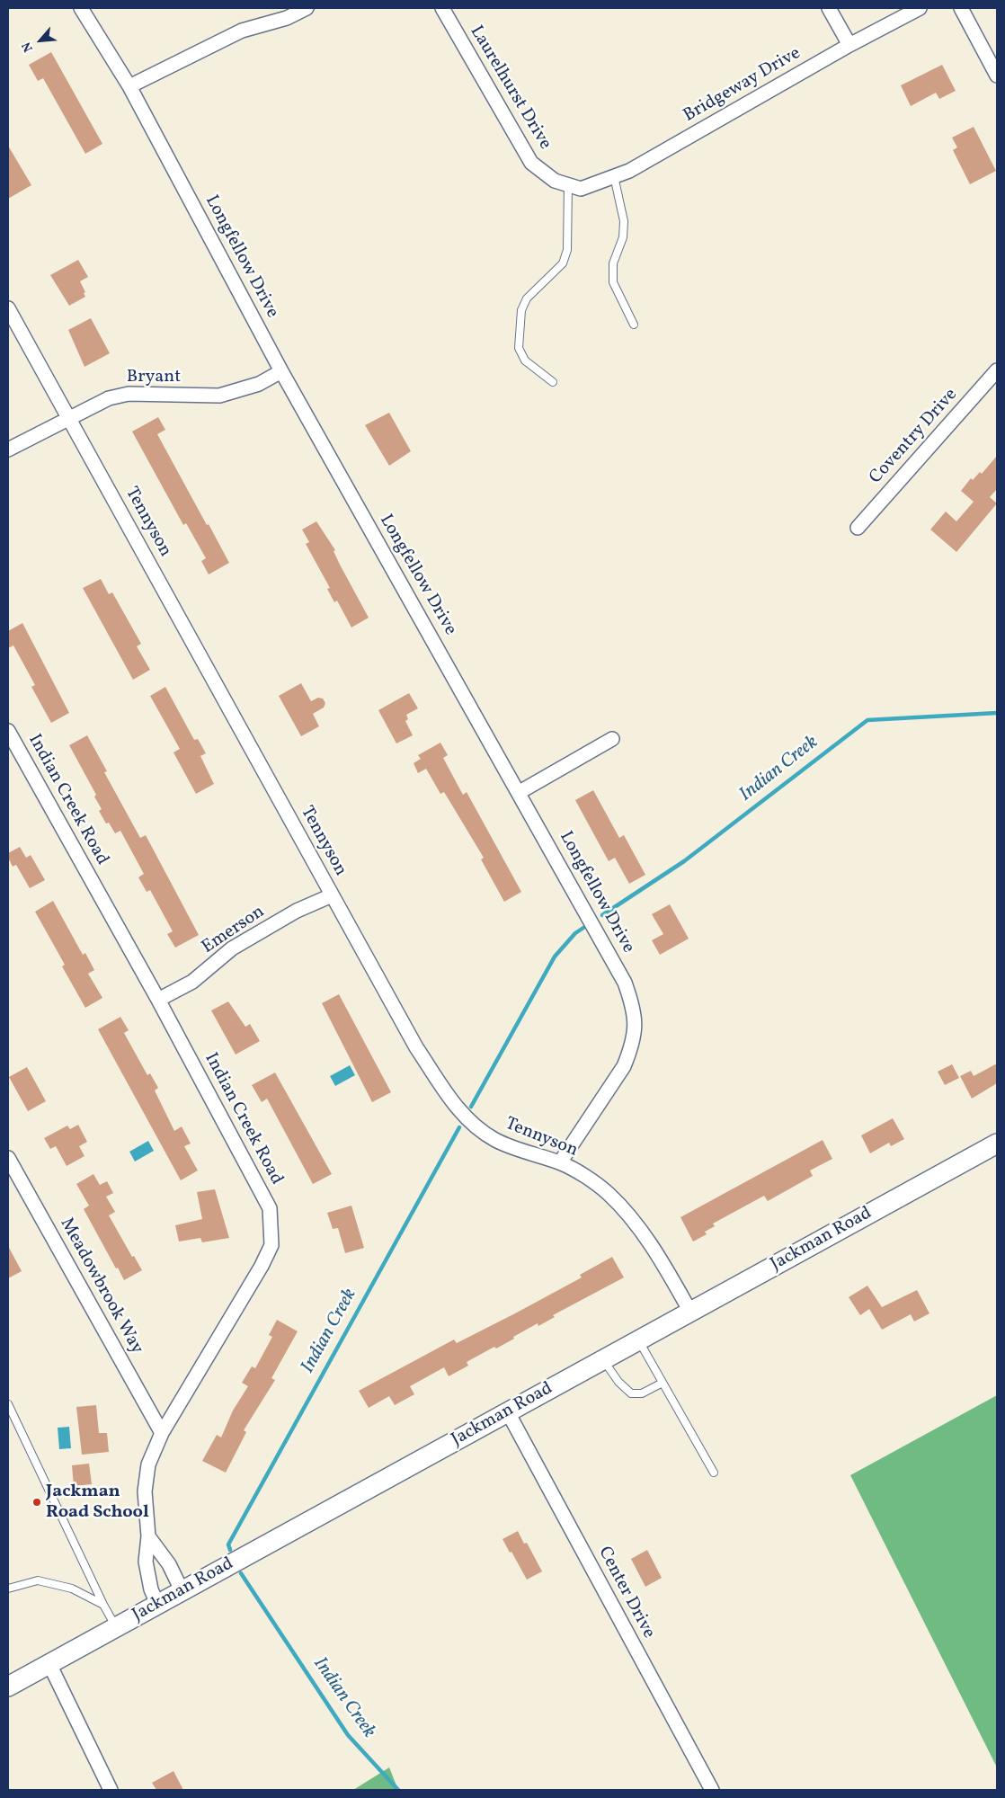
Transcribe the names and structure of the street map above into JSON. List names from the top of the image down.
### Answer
{
  "streets": {
    "street": [
      "Bridgeway Drive",
      "Laurelhurst Drive",
      "Longfellow Drive",
      "Bryant",
      "Coventry Drive",
      "Tennyson",
      "Indian Creek Road",
      "Emerson",
      "Jackman Road",
      "Meadowbrook Way",
      "Center Drive"
    ]
  },
  "crossings": [
    ["Bridgeway Drive", "Laurelhurst Drive"],
    ["Longfellow Drive", "Bryant"],
    ["Longfellow Drive", "Tennyson"],
    ["Bryant", "Tennyson"],
    ["Tennyson", "Emerson"],
    ["Tennyson", "Jackman Road"],
    ["Indian Creek Road", "Emerson"],
    ["Indian Creek Road", "Jackman Road"],
    ["Indian Creek Road", "Meadowbrook Way"],
    ["Jackman Road", "Center Drive"]
  ],
  "water": ["Indian Creek"],
  "places": ["Jackman Road School"],
  "north": "bottom left"
}
